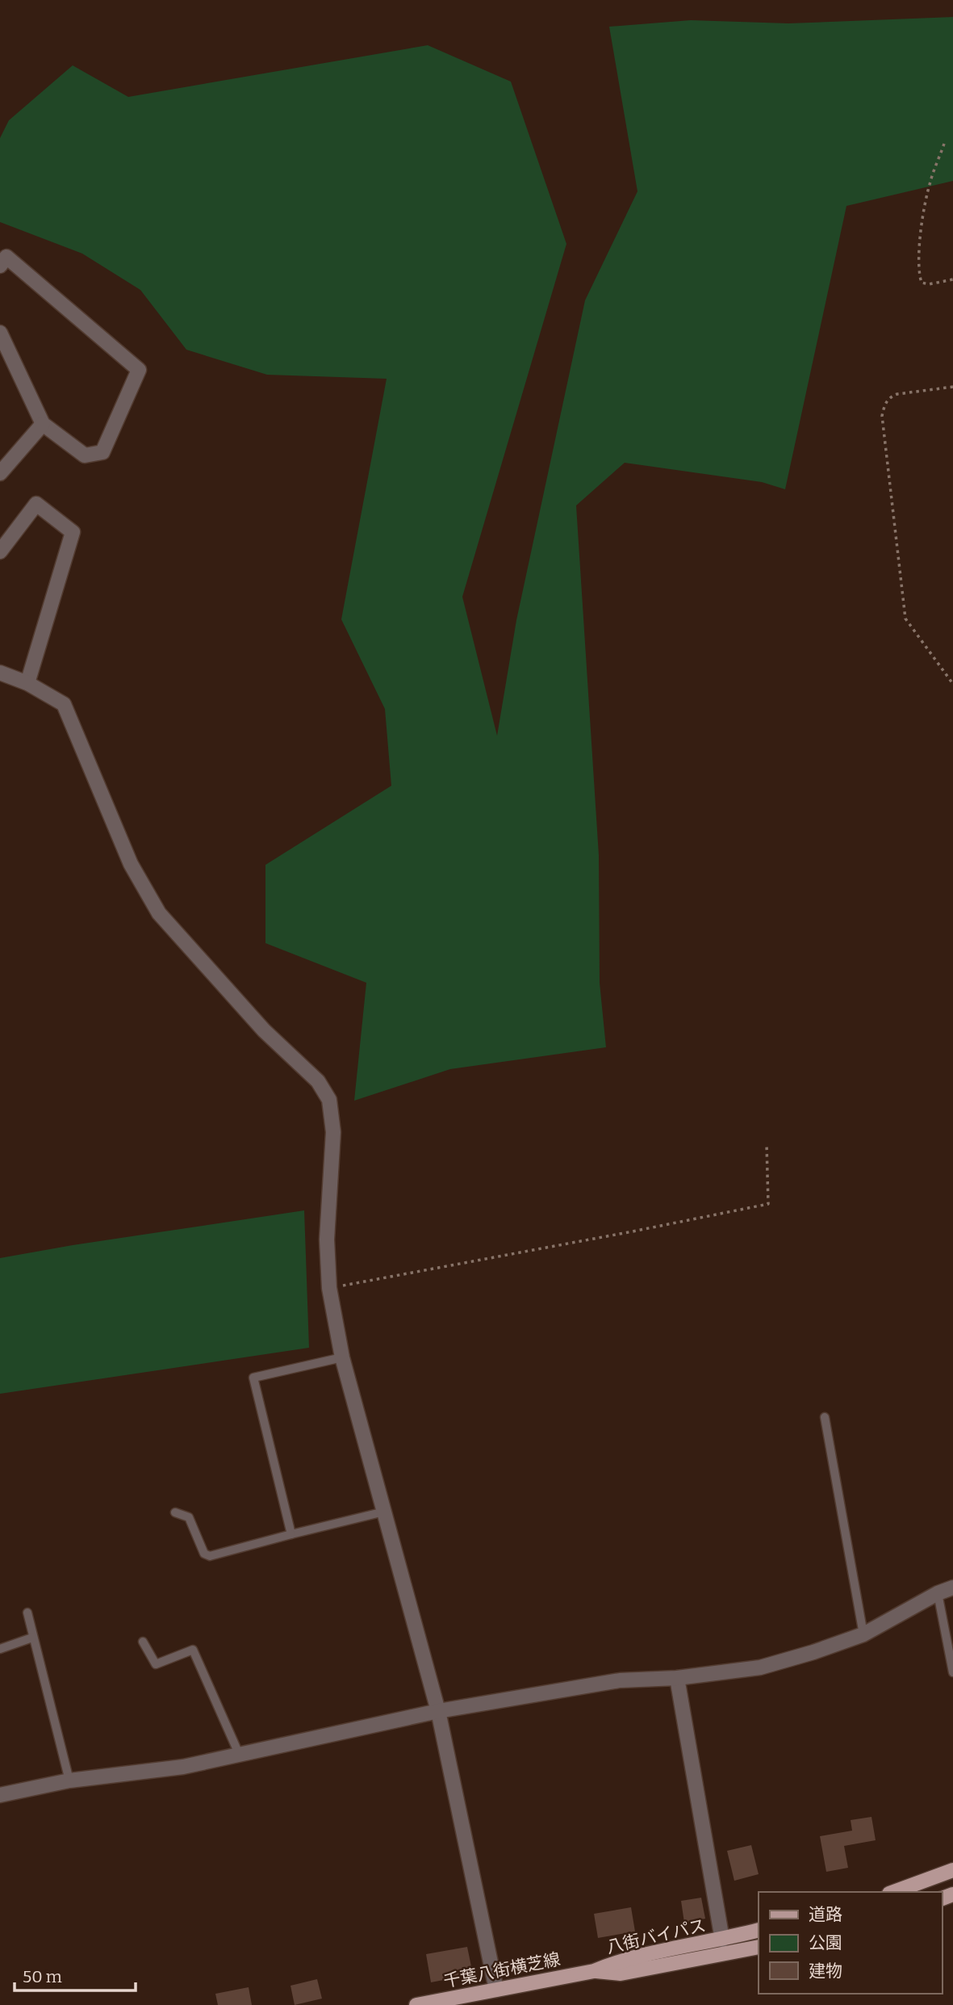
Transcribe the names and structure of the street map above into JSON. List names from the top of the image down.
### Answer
{
  "streets": {
    "main road": ["八街バイパス", "千葉八街横芝線"]
  },
  "crossings": [
    ["八街バイパス", "千葉八街横芝線"]
  ],
  "legend": ["道路", "公園", "建物"],
  "scale_bar": "50 m"
}
